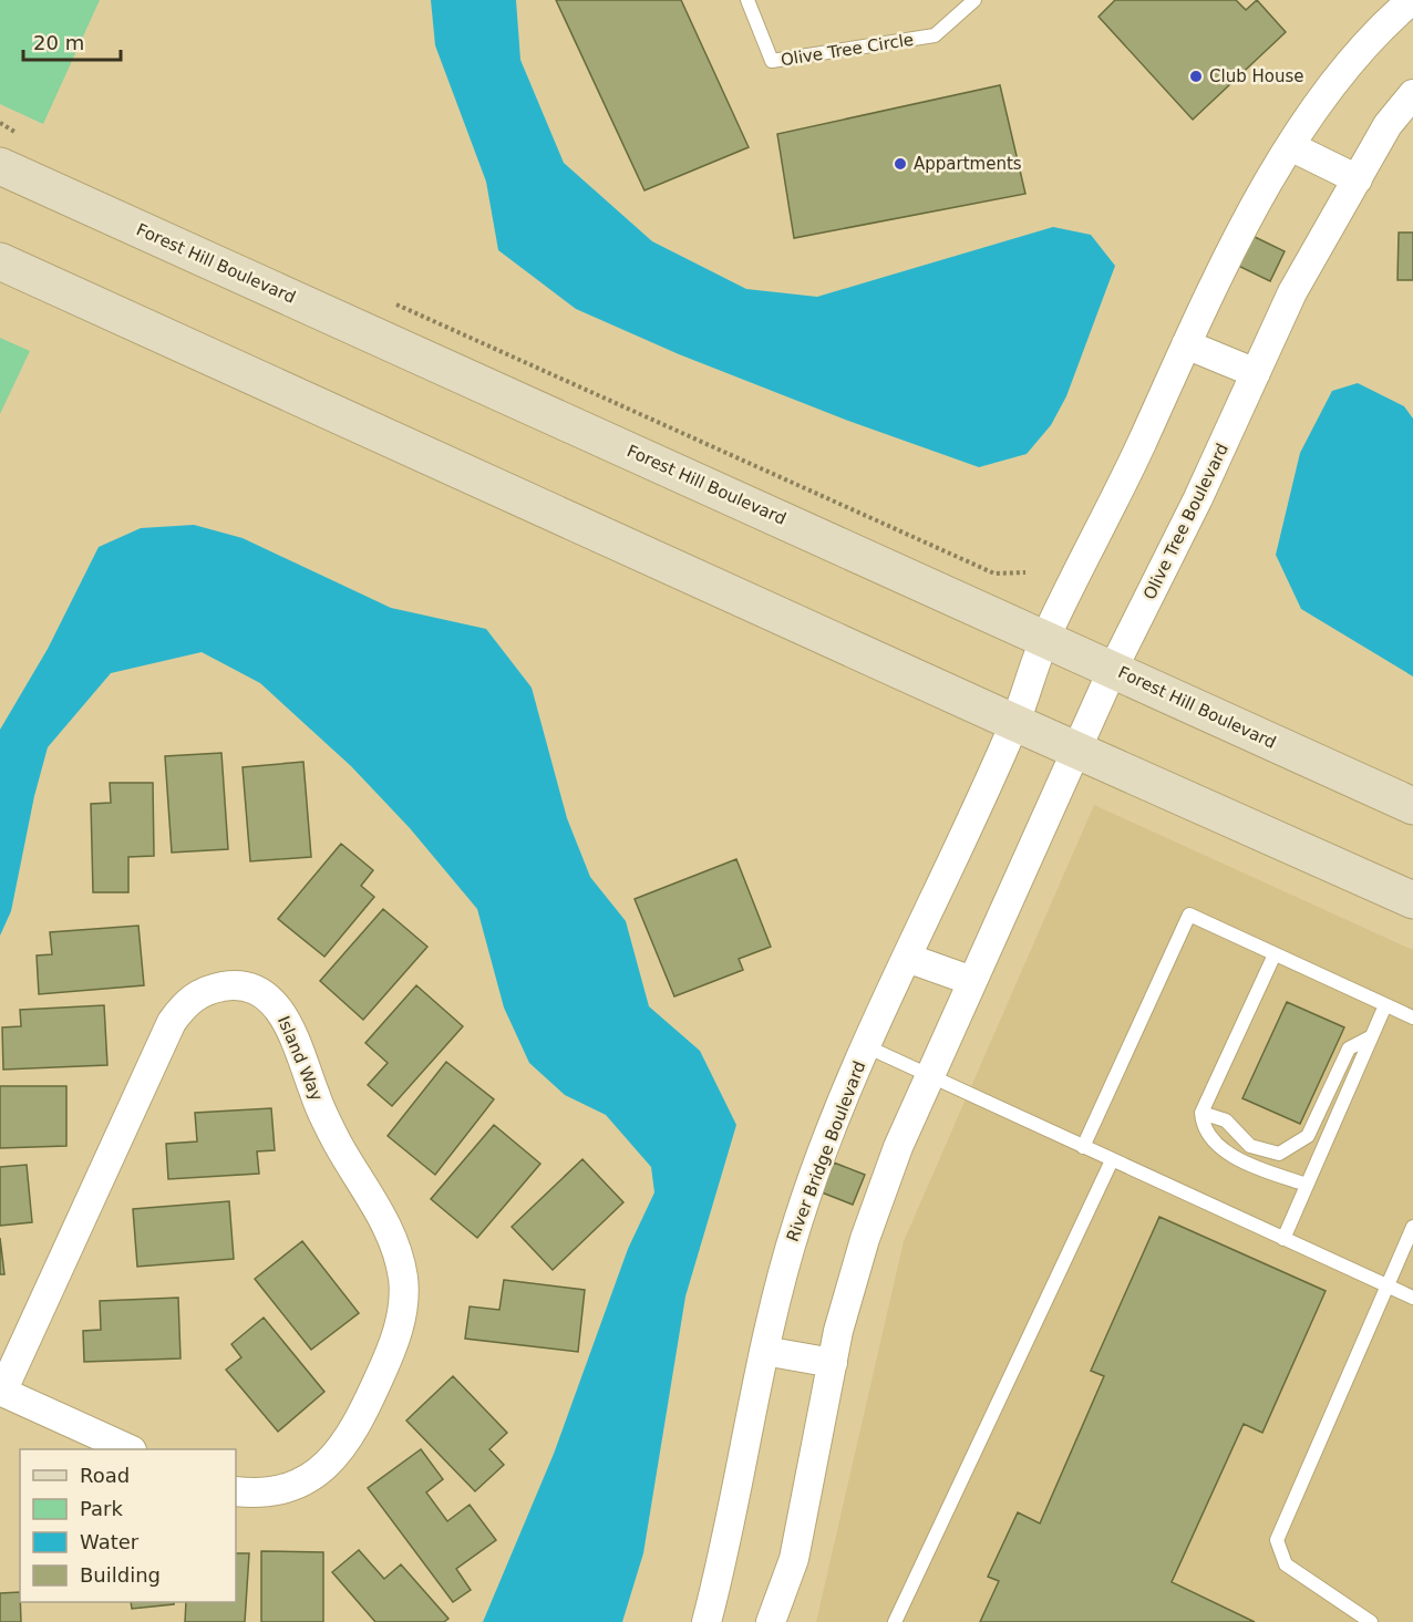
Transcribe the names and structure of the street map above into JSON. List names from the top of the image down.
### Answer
{
  "streets": {
    "main road": ["Forest Hill Boulevard"],
    "street": ["Olive Tree Boulevard", "Island Way", "River Bridge Boulevard"],
    "lane": ["Olive Tree Circle"]
  },
  "crossings": [
    ["Forest Hill Boulevard", "Olive Tree Boulevard"],
    ["Forest Hill Boulevard", "River Bridge Boulevard"]
  ],
  "places": ["Club House", "Appartments"],
  "legend": [
    "Road",
    "Park",
    "Water",
    "Building"
  ],
  "scale_bar": "20 m"
}
